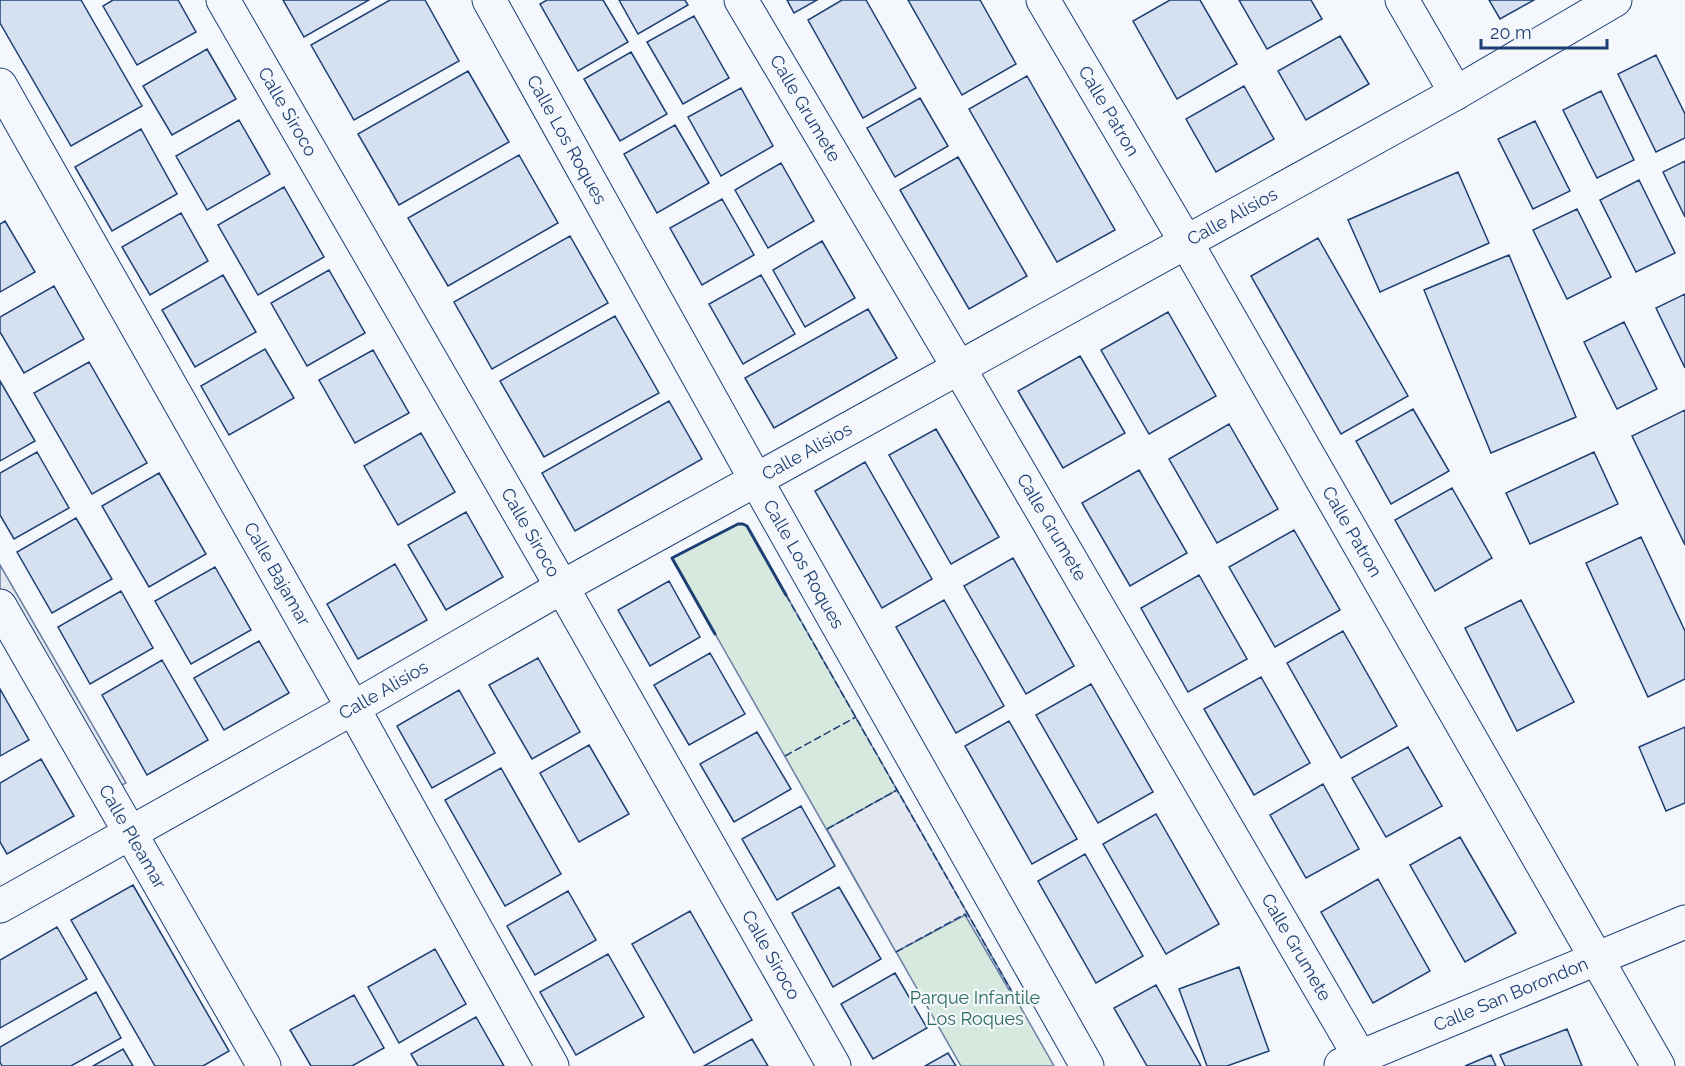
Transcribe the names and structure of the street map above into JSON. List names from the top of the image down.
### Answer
{
  "streets": {
    "street": [
      "Calle Grumete",
      "Calle Siroco",
      "Calle Patron",
      "Calle Los Roques",
      "Calle Alisios",
      "Calle Bajamar",
      "Calle Pleamar",
      "Calle San Borondon"
    ]
  },
  "crossings": [
    ["Calle Grumete", "Calle Alisios"],
    ["Calle Grumete", "Calle San Borondon"],
    ["Calle Siroco", "Calle Alisios"],
    ["Calle Patron", "Calle Alisios"],
    ["Calle Patron", "Calle San Borondon"],
    ["Calle Los Roques", "Calle Alisios"],
    ["Calle Alisios", "Calle Bajamar"],
    ["Calle Alisios", "Calle Pleamar"]
  ],
  "parks": ["Parque Infantile Los Roques"],
  "scale_bar": "20 m"
}
